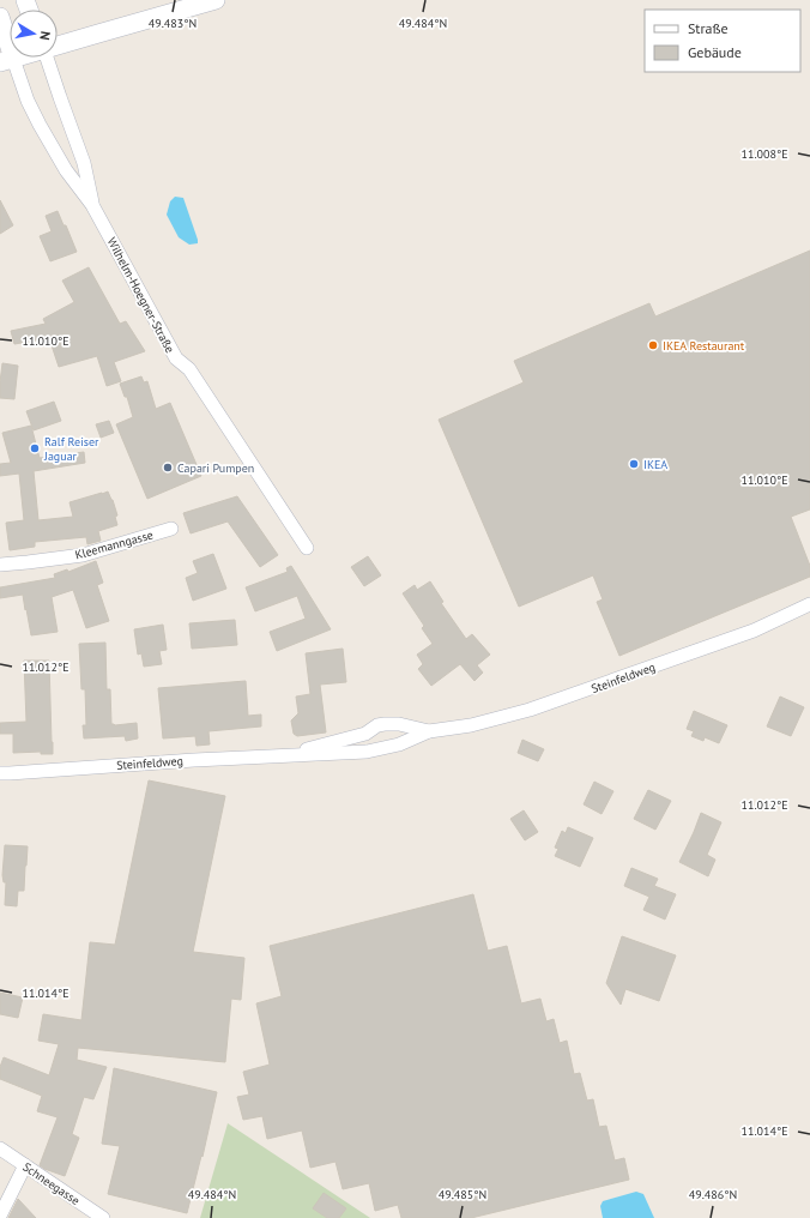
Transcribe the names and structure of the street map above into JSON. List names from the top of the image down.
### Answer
{
  "streets": {
    "street": [
      "Wilhelm-Hoegner-Straße",
      "Kleemanngasse",
      "Steinfeldweg",
      "Schneegasse"
    ]
  },
  "places": [
    "IKEA Restaurant",
    "Ralf Reiser Jaguar",
    "IKEA",
    "Capari Pumpen"
  ],
  "legend": ["Straße", "Gebäude"],
  "north": "right",
  "coordinates": [
    "49.483°N",
    "49.484°N",
    "11.008°E",
    "11.010°E",
    "11.012°E",
    "11.014°E",
    "49.485°N",
    "49.486°N"
  ]
}
